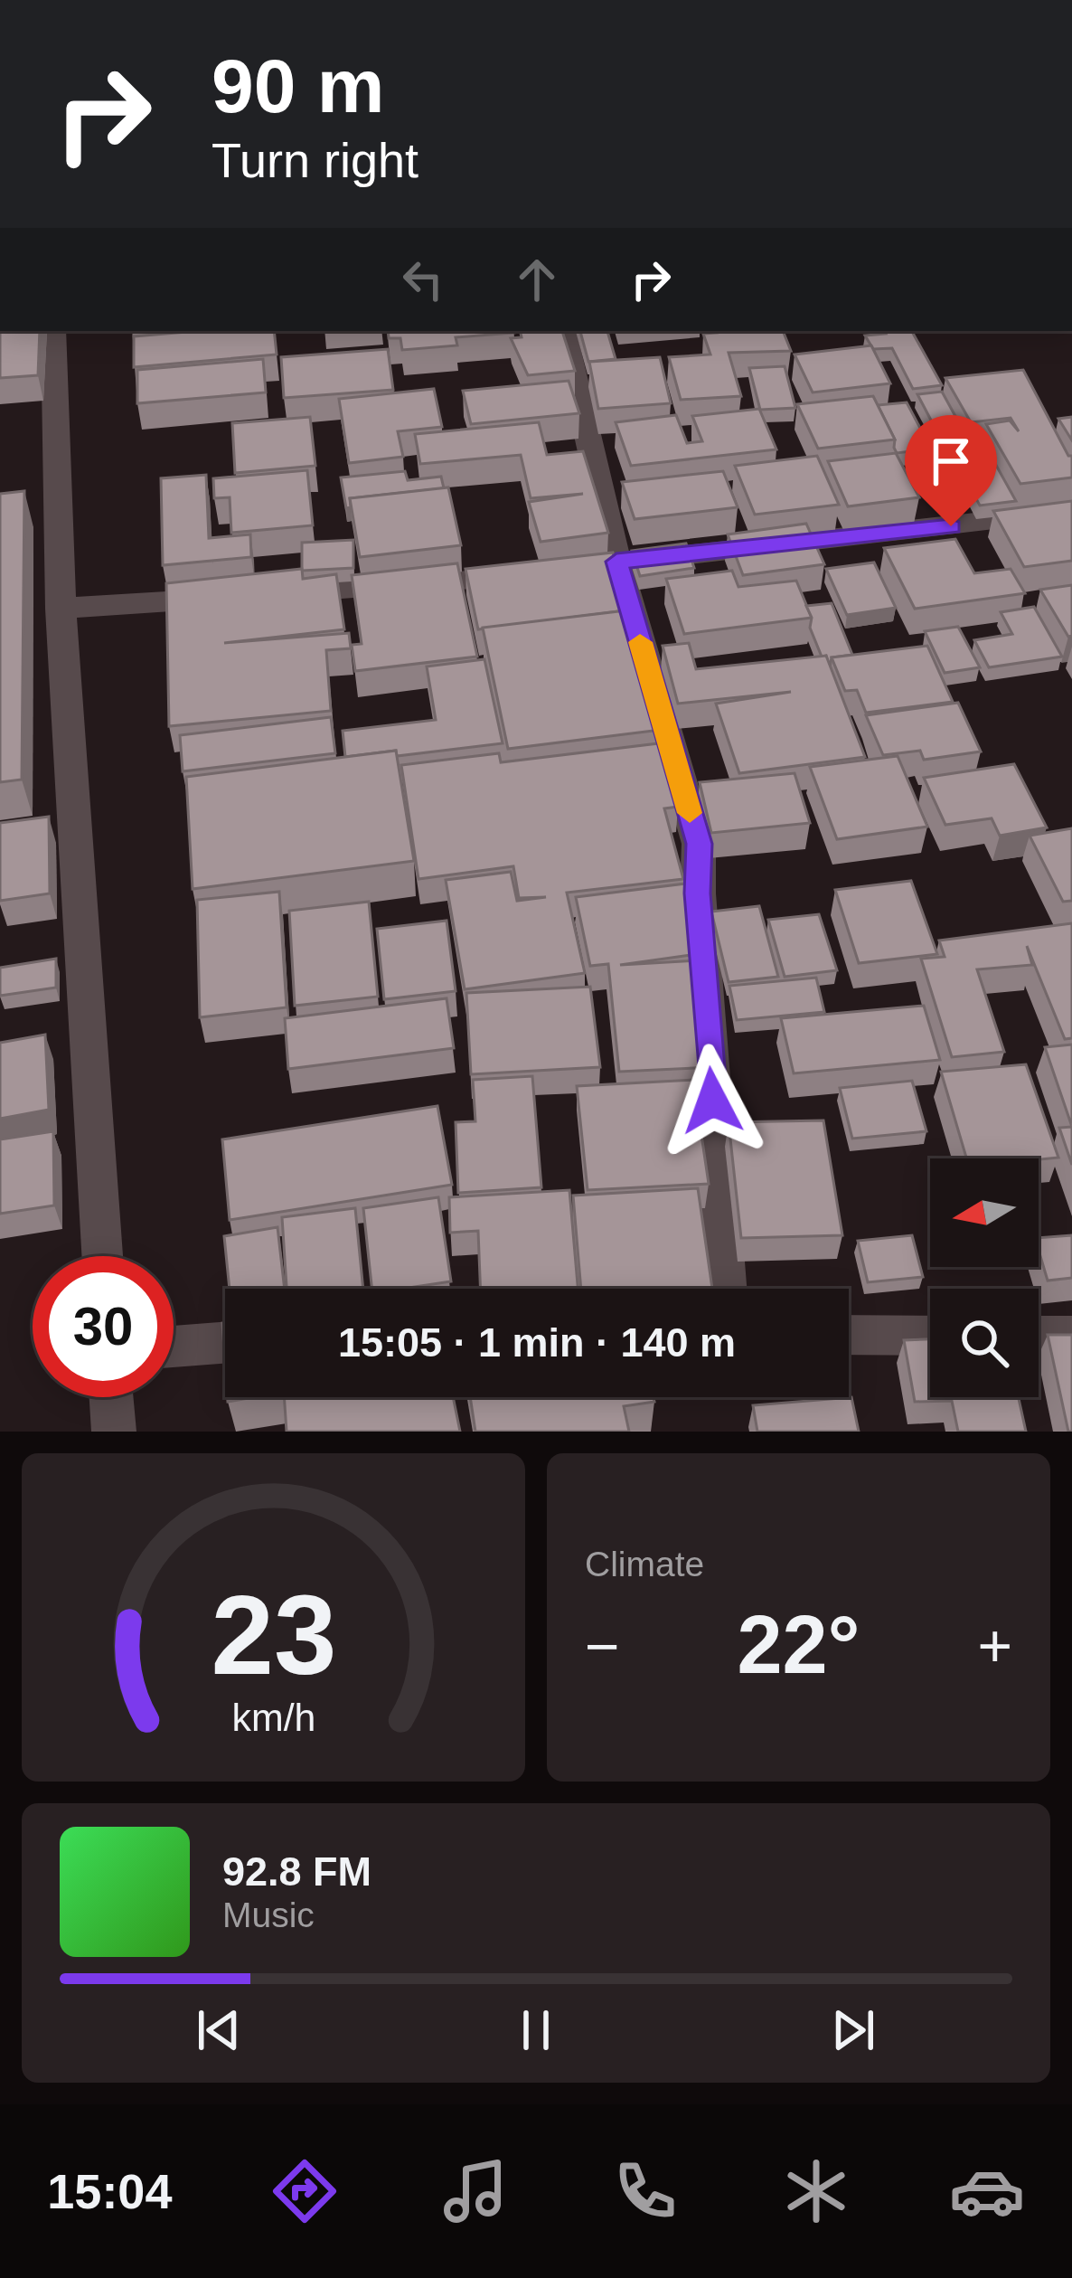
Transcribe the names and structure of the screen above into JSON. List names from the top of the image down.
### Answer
{
  "north": "left",
  "page": {
    "turn": ["90 m", "Turn right"],
    "limit": "30",
    "trip": "15:05 · 1 min · 140 m",
    "tile": "Climate",
    "heat": ["−", "22°", "+"],
    "song": ["92.8 FM", "Music"],
    "tabs": "15:04",
    "gauge": ["23", "km/h"]
  }
}
